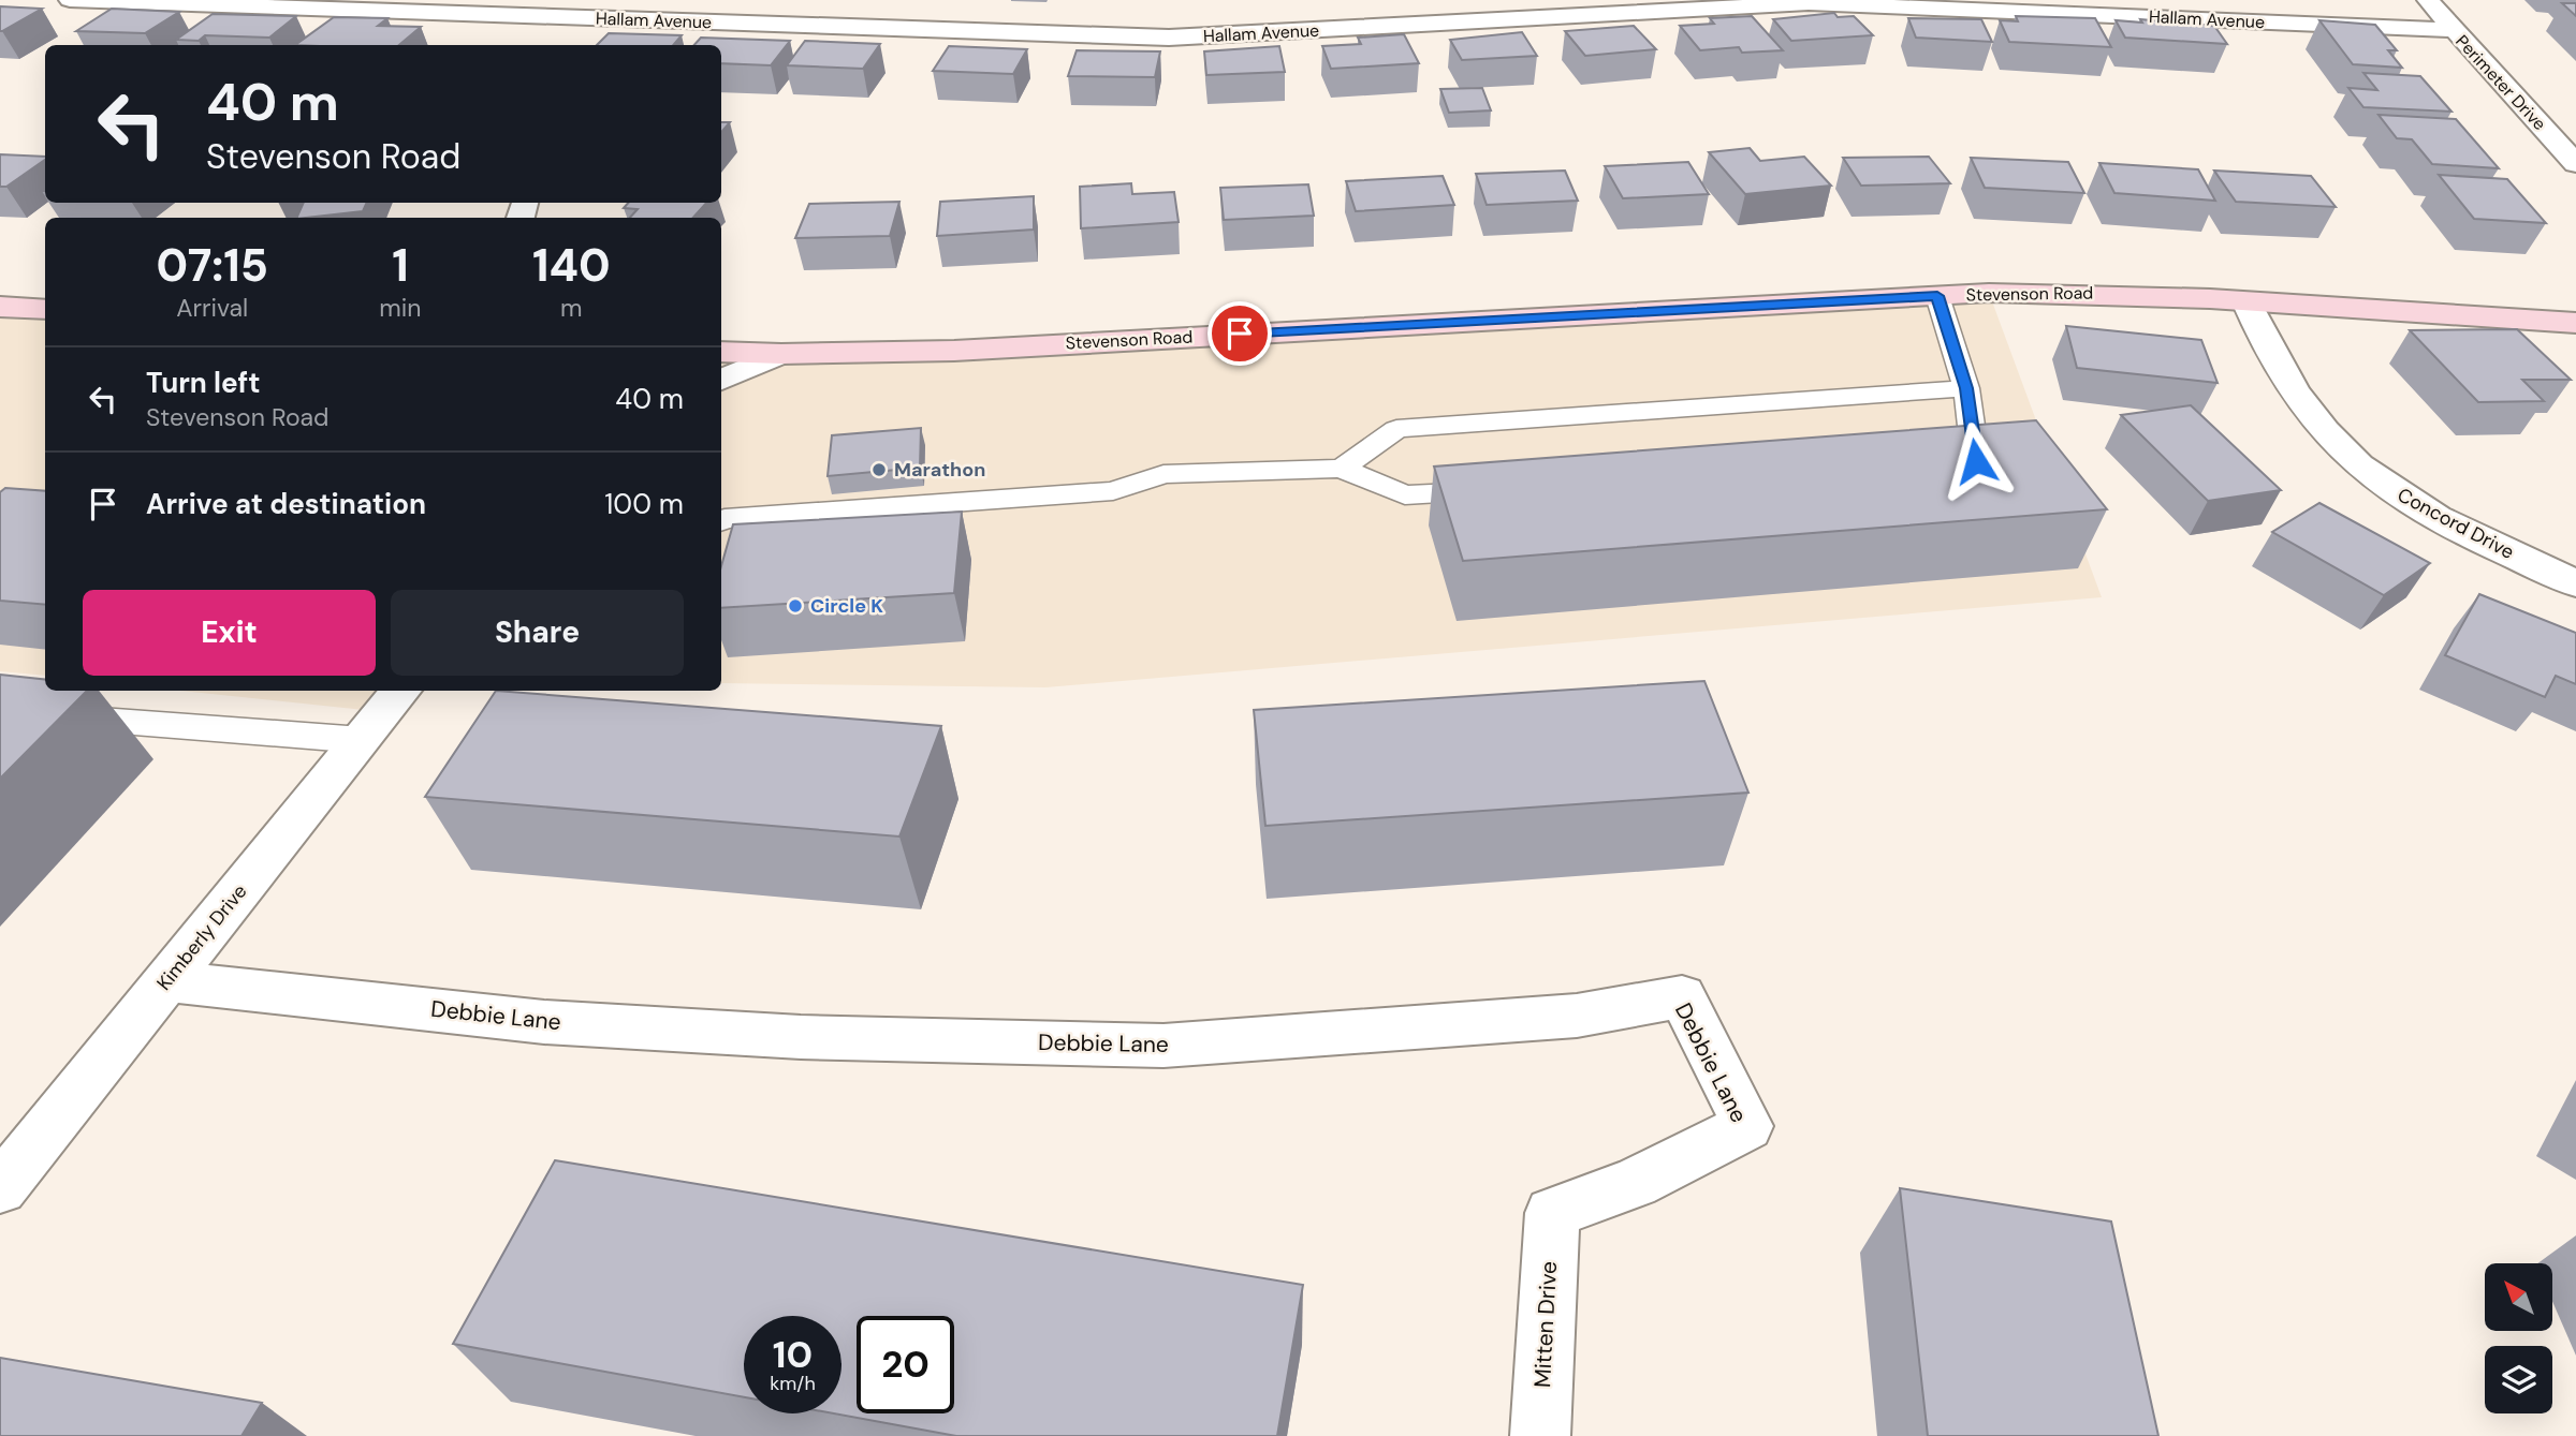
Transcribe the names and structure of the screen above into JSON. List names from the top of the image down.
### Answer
{
  "streets": {
    "main road": ["Stevenson Road"],
    "street": [
      "Hallam Avenue",
      "Perimeter Drive",
      "Concord Drive",
      "Kimberly Drive",
      "Debbie Lane",
      "Mitten Drive"
    ]
  },
  "crossings": [
    ["Hallam Avenue", "Perimeter Drive"],
    ["Stevenson Road", "Concord Drive"],
    ["Kimberly Drive", "Debbie Lane"],
    ["Debbie Lane", "Mitten Drive"]
  ],
  "places": ["Marathon", "Circle K"],
  "north": "top left",
  "page": {
    "turn": ["40 m", "Stevenson Road"],
    "eta": [
      "07:15",
      "Arrival",
      "1",
      "min",
      "140",
      "m"
    ],
    "list": [
      {
        "name": "Turn left",
        "note": "Stevenson Road",
        "value": "40 m"
      },
      {
        "name": "Arrive at destination",
        "value": "100 m"
      }
    ],
    "buttons": ["Exit", "Share"],
    "speed": "10 km/h",
    "limit": "20"
  }
}
